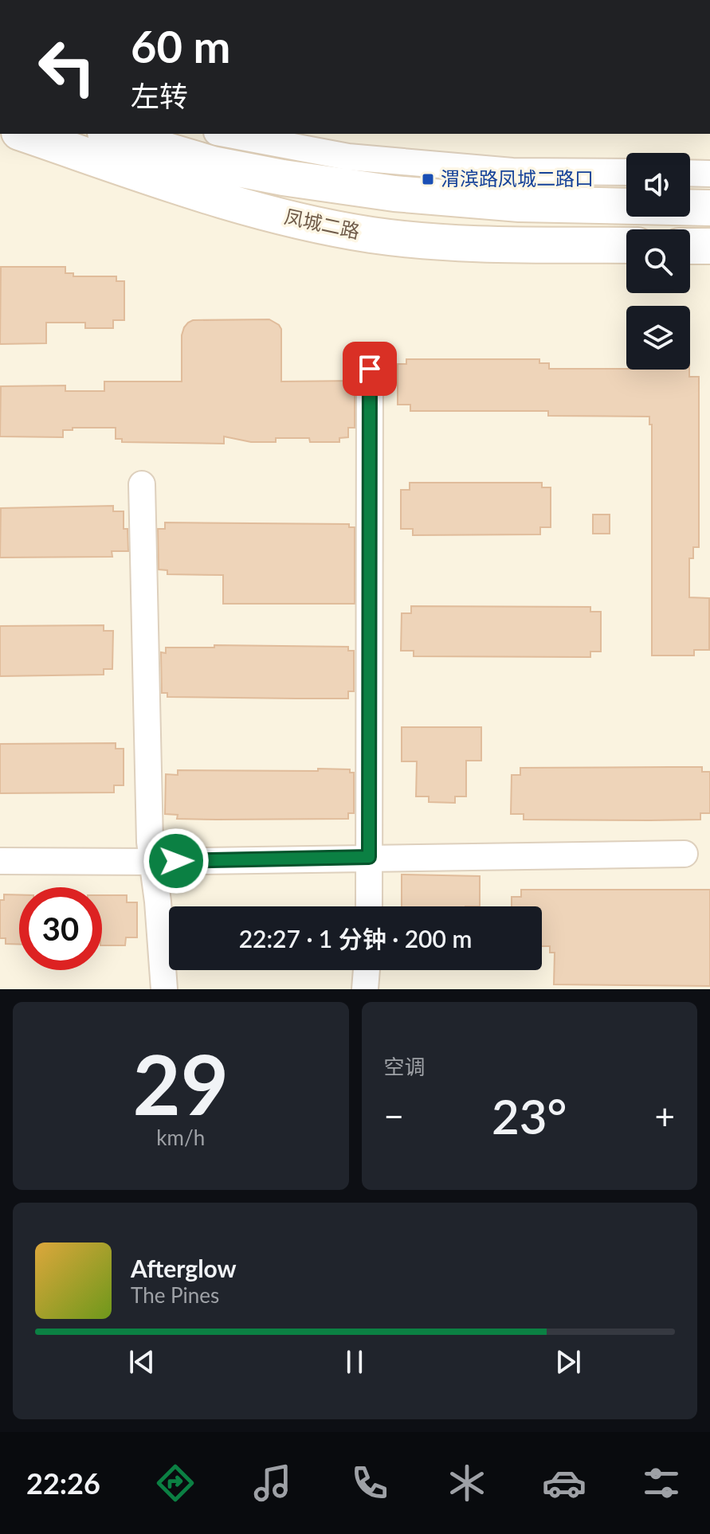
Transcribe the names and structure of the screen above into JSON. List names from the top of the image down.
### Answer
{
  "streets": {
    "main road": ["凤城二路"]
  },
  "places": {
    "transit": ["渭滨路凤城二路口"]
  },
  "page": {
    "turn": ["60 m", "左转"],
    "limit": "30",
    "trip": "22:27 · 1 分钟 · 200 m",
    "tile": [
      ["29", "km/h"],
      "空调"
    ],
    "heat": ["−", "23°", "+"],
    "song": ["Afterglow", "The Pines"],
    "tabs": "22:26"
  }
}
